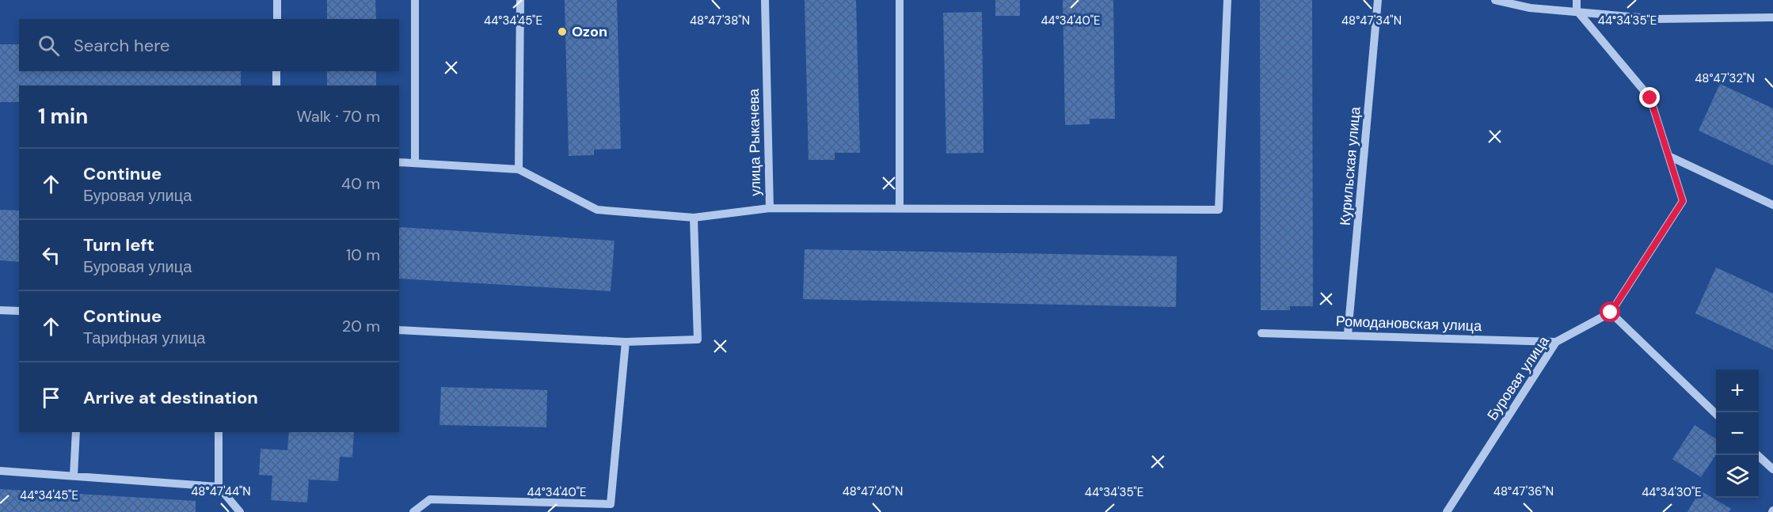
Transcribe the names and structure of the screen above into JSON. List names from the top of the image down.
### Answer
{
  "streets": {
    "street": [
      "улица Рыкачева",
      "Курильская улица",
      "Ромодановская улица",
      "Буровая улица"
    ]
  },
  "crossings": [
    ["Курильская улица", "Ромодановская улица"],
    ["Ромодановская улица", "Буровая улица"]
  ],
  "places": ["Ozon"],
  "page": {
    "search": "Search here",
    "heading": ["1 min", "Walk · 70 m"],
    "list": [
      ["Continue", "Буровая улица", "40 m"],
      ["Turn left", "Буровая улица", "10 m"],
      ["Continue", "Тарифная улица", "20 m"],
      "Arrive at destination"
    ],
    "map_buttons": ["+", "−"]
  },
  "coordinates": [
    "44°34'45\"E",
    "44°34'40\"E",
    "44°34'35\"E",
    "48°47'38\"N",
    "48°47'34\"N",
    "48°47'32\"N",
    "48°47'44\"N",
    "48°47'40\"N",
    "48°47'36\"N",
    "44°34'30\"E"
  ]
}
